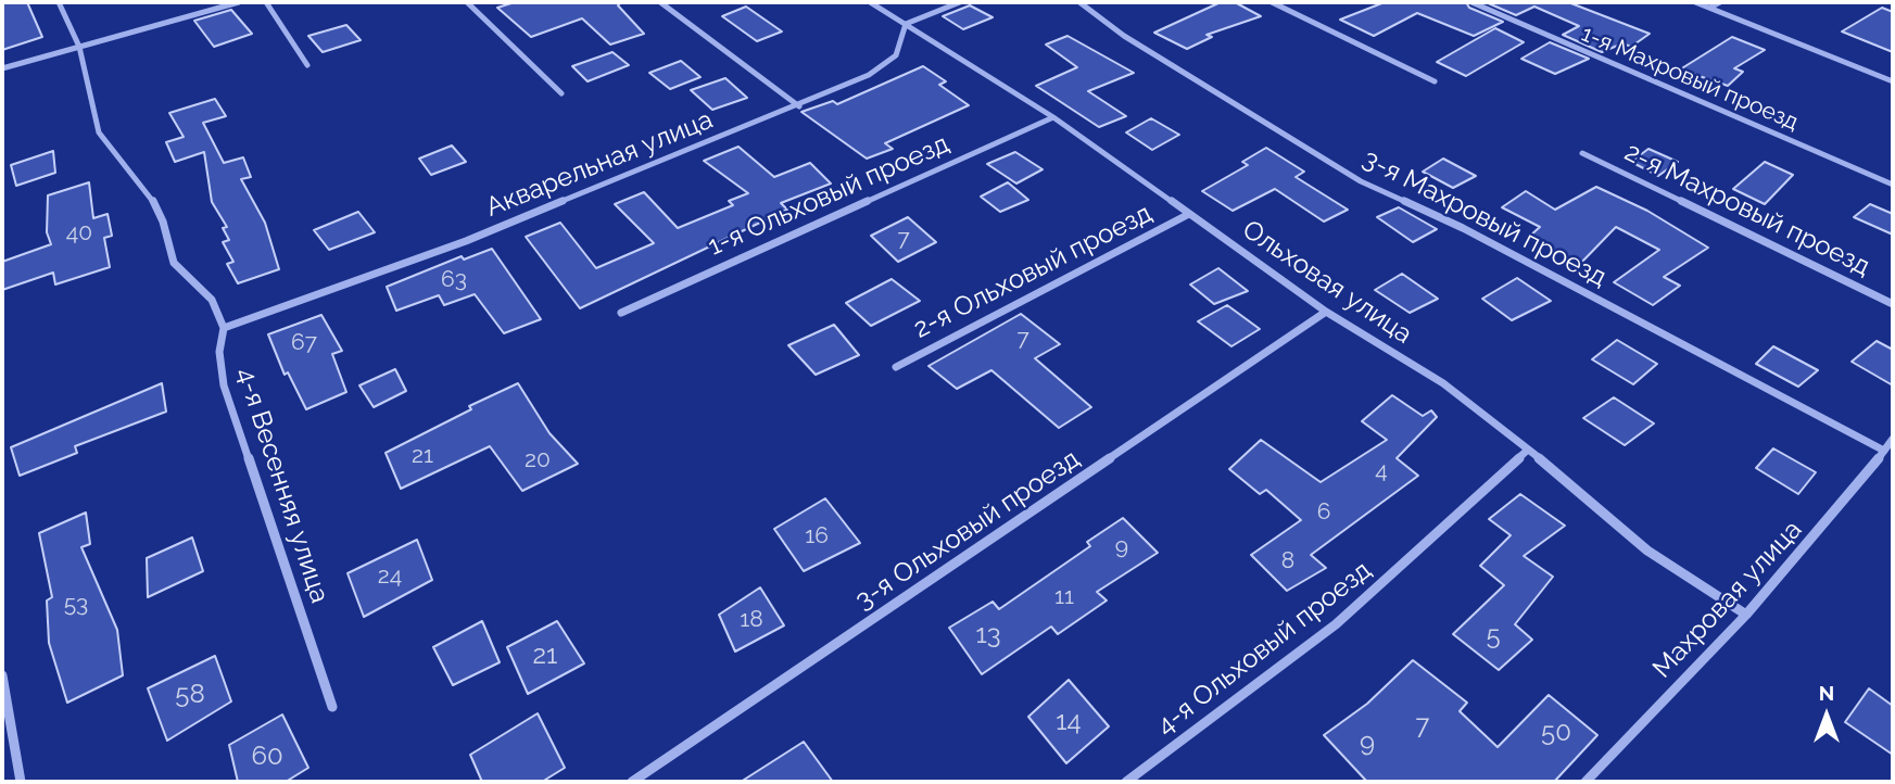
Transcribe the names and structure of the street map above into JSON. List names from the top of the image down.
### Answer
{
  "streets": {
    "street": [
      "1-я Махровый проезд",
      "Акварельная улица",
      "1-я Ольховый проезд",
      "2-я Махровый проезд",
      "3-я Махровый проезд",
      "2-я Ольховый проезд",
      "Ольховая улица",
      "4-я Весенняя улица",
      "3-я Ольховый проезд",
      "Махровая улица",
      "4-я Ольховый проезд"
    ]
  },
  "crossings": [
    ["Акварельная улица", "Ольховая улица"],
    ["Акварельная улица", "4-я Весенняя улица"],
    ["1-я Ольховый проезд", "Ольховая улица"],
    ["3-я Махровый проезд", "Махровая улица"],
    ["2-я Ольховый проезд", "Ольховая улица"],
    ["Ольховая улица", "3-я Ольховый проезд"],
    ["Ольховая улица", "Махровая улица"],
    ["Ольховая улица", "4-я Ольховый проезд"]
  ],
  "house_numbers": [
    "40",
    "7",
    "63",
    "7",
    "67",
    "21",
    "20",
    "4",
    "6",
    "16",
    "9",
    "8",
    "24",
    "11",
    "53",
    "18",
    "13",
    "5",
    "21",
    "58",
    "14",
    "7",
    "50",
    "9",
    "60"
  ],
  "north": "top"
}
